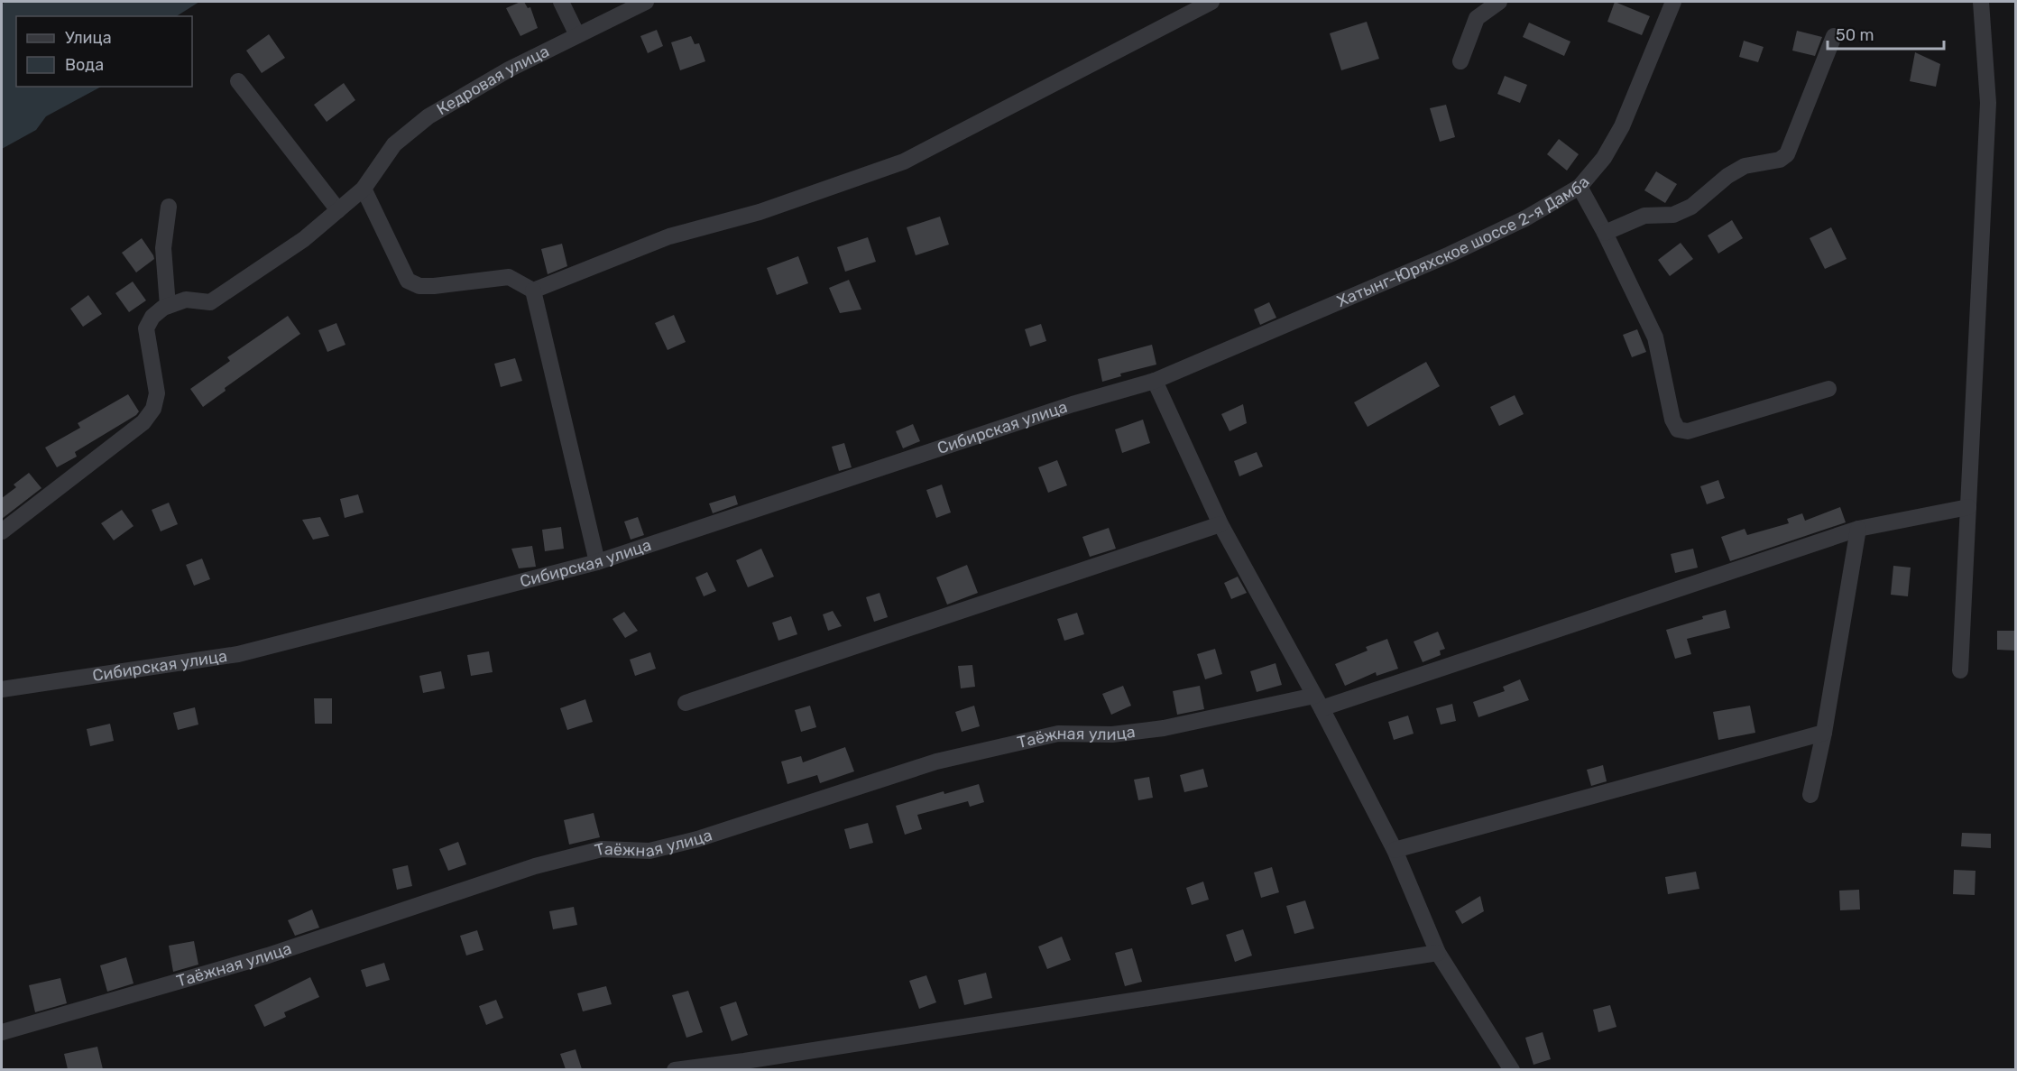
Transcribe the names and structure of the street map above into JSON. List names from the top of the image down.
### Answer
{
  "streets": {
    "street": [
      "Кедровая улица",
      "Хатынг-Юряхское шоссе 2-я Дамба",
      "Сибирская улица",
      "Таёжная улица"
    ]
  },
  "crossings": [
    ["Хатынг-Юряхское шоссе 2-я Дамба", "Сибирская улица"]
  ],
  "legend": ["Улица", "Вода"],
  "scale_bar": "50 m"
}
